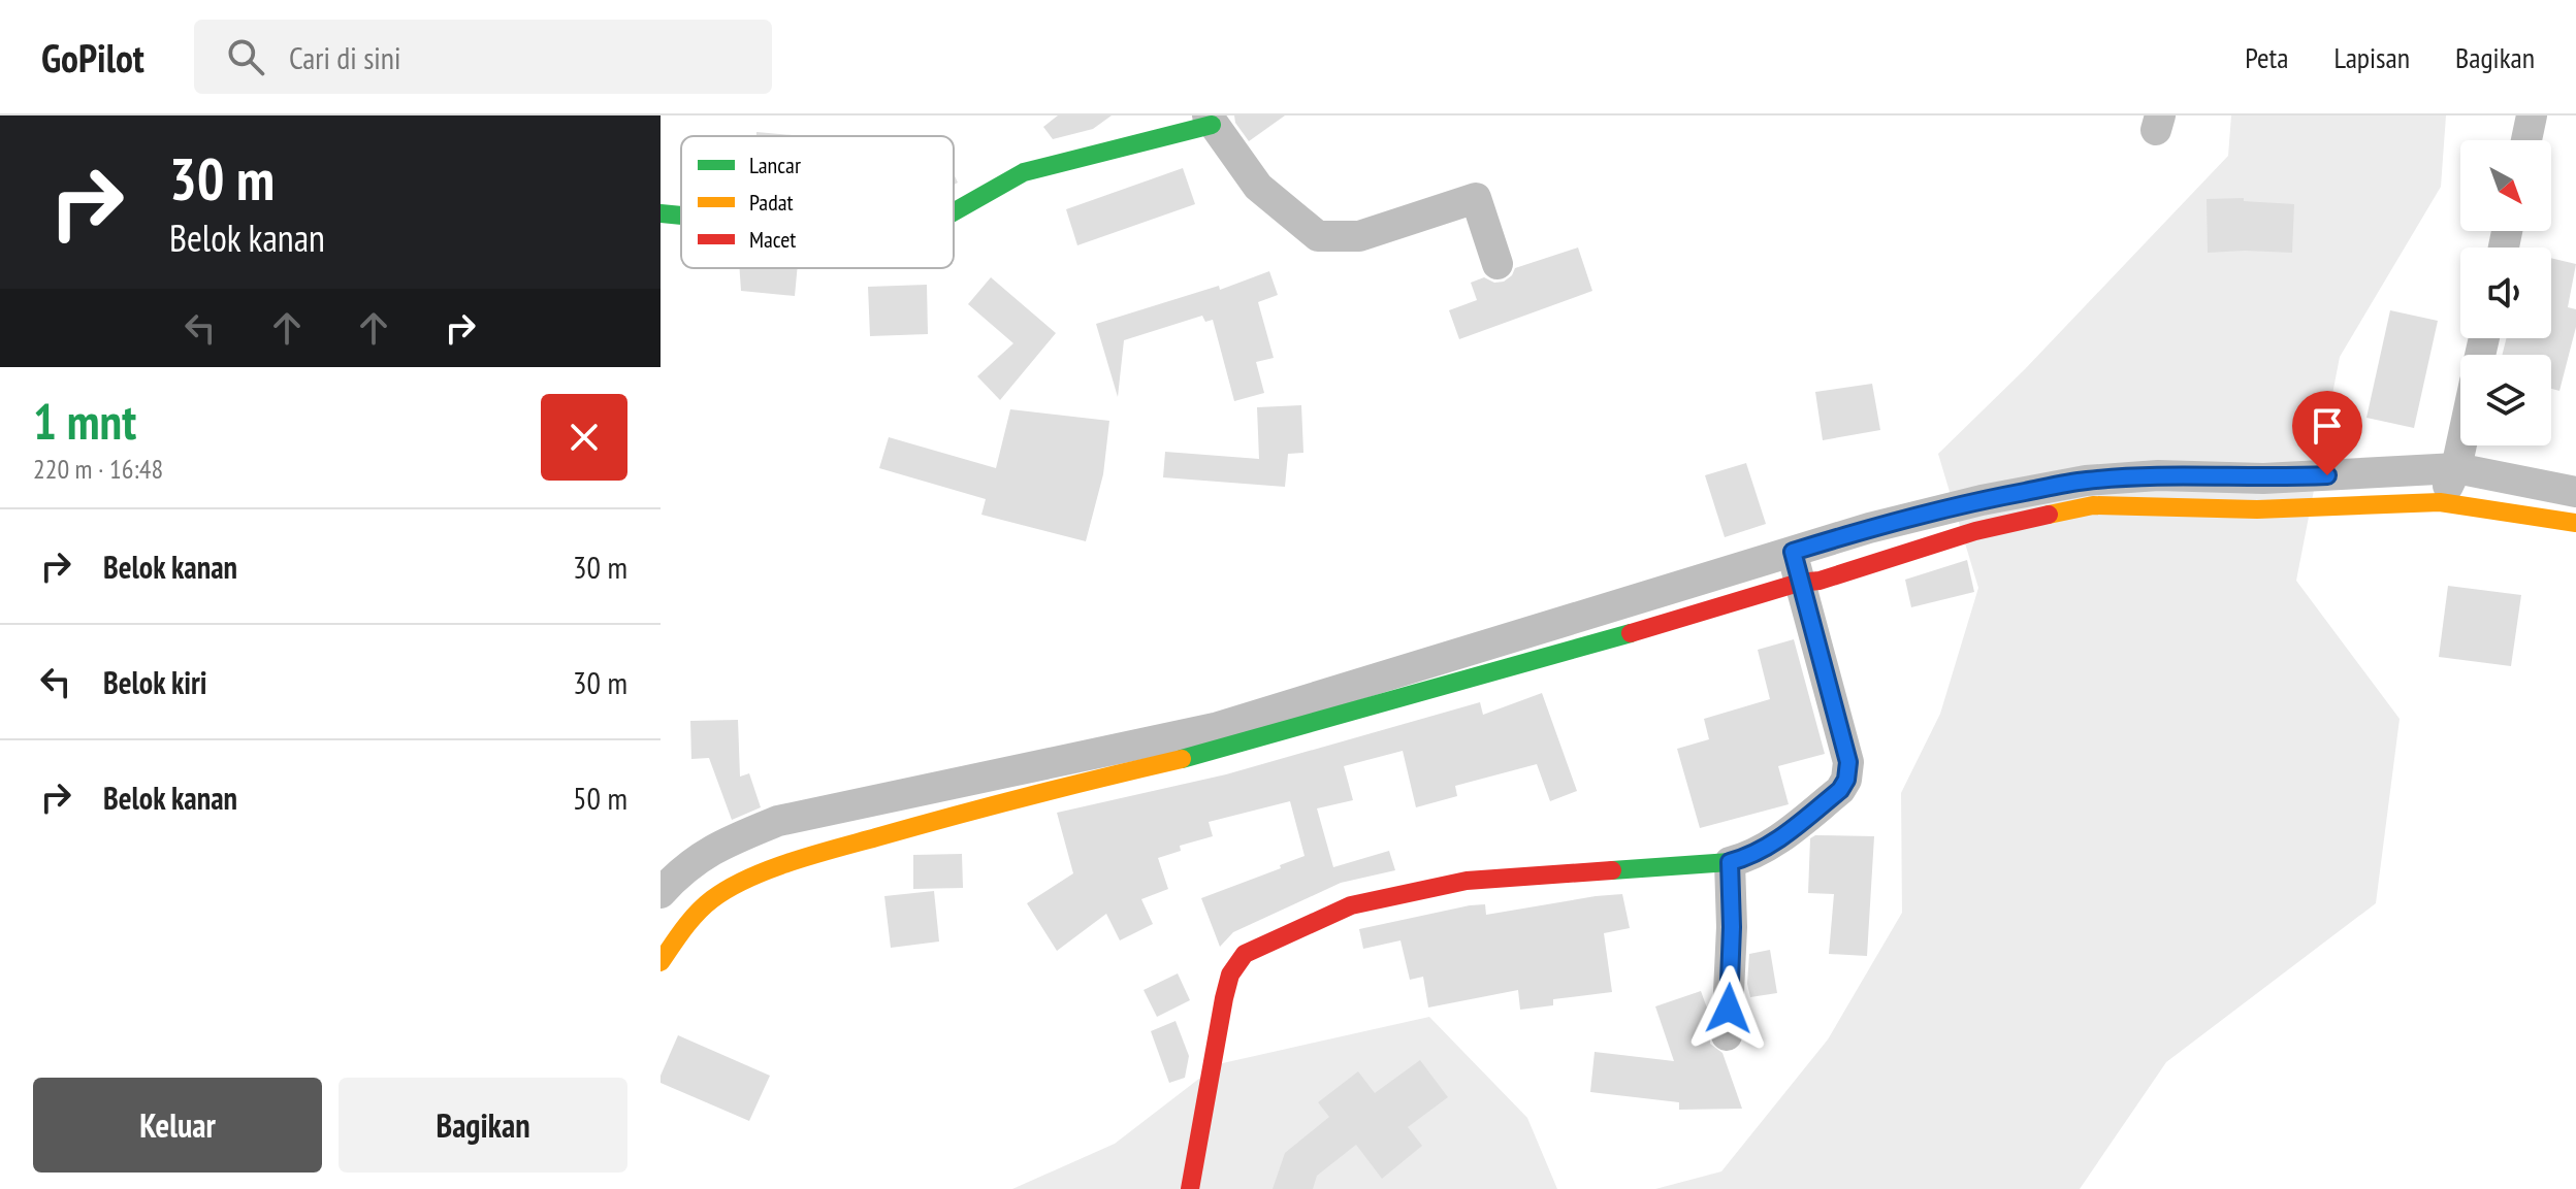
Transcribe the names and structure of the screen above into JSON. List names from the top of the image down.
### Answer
{
  "legend": ["Lancar", "Padat", "Macet"],
  "north": "bottom right",
  "page": {
    "header": "GoPilot",
    "search": "Cari di sini",
    "nav": ["Peta", "Lapisan", "Bagikan"],
    "turn": ["30 m", "Belok kanan"],
    "heading": ["1 mnt", "220 m · 16:48"],
    "list": [
      {
        "name": "Belok kanan",
        "value": "30 m"
      },
      {
        "name": "Belok kiri",
        "value": "30 m"
      },
      {
        "name": "Belok kanan",
        "value": "50 m"
      }
    ],
    "buttons": ["Keluar", "Bagikan"]
  }
}
